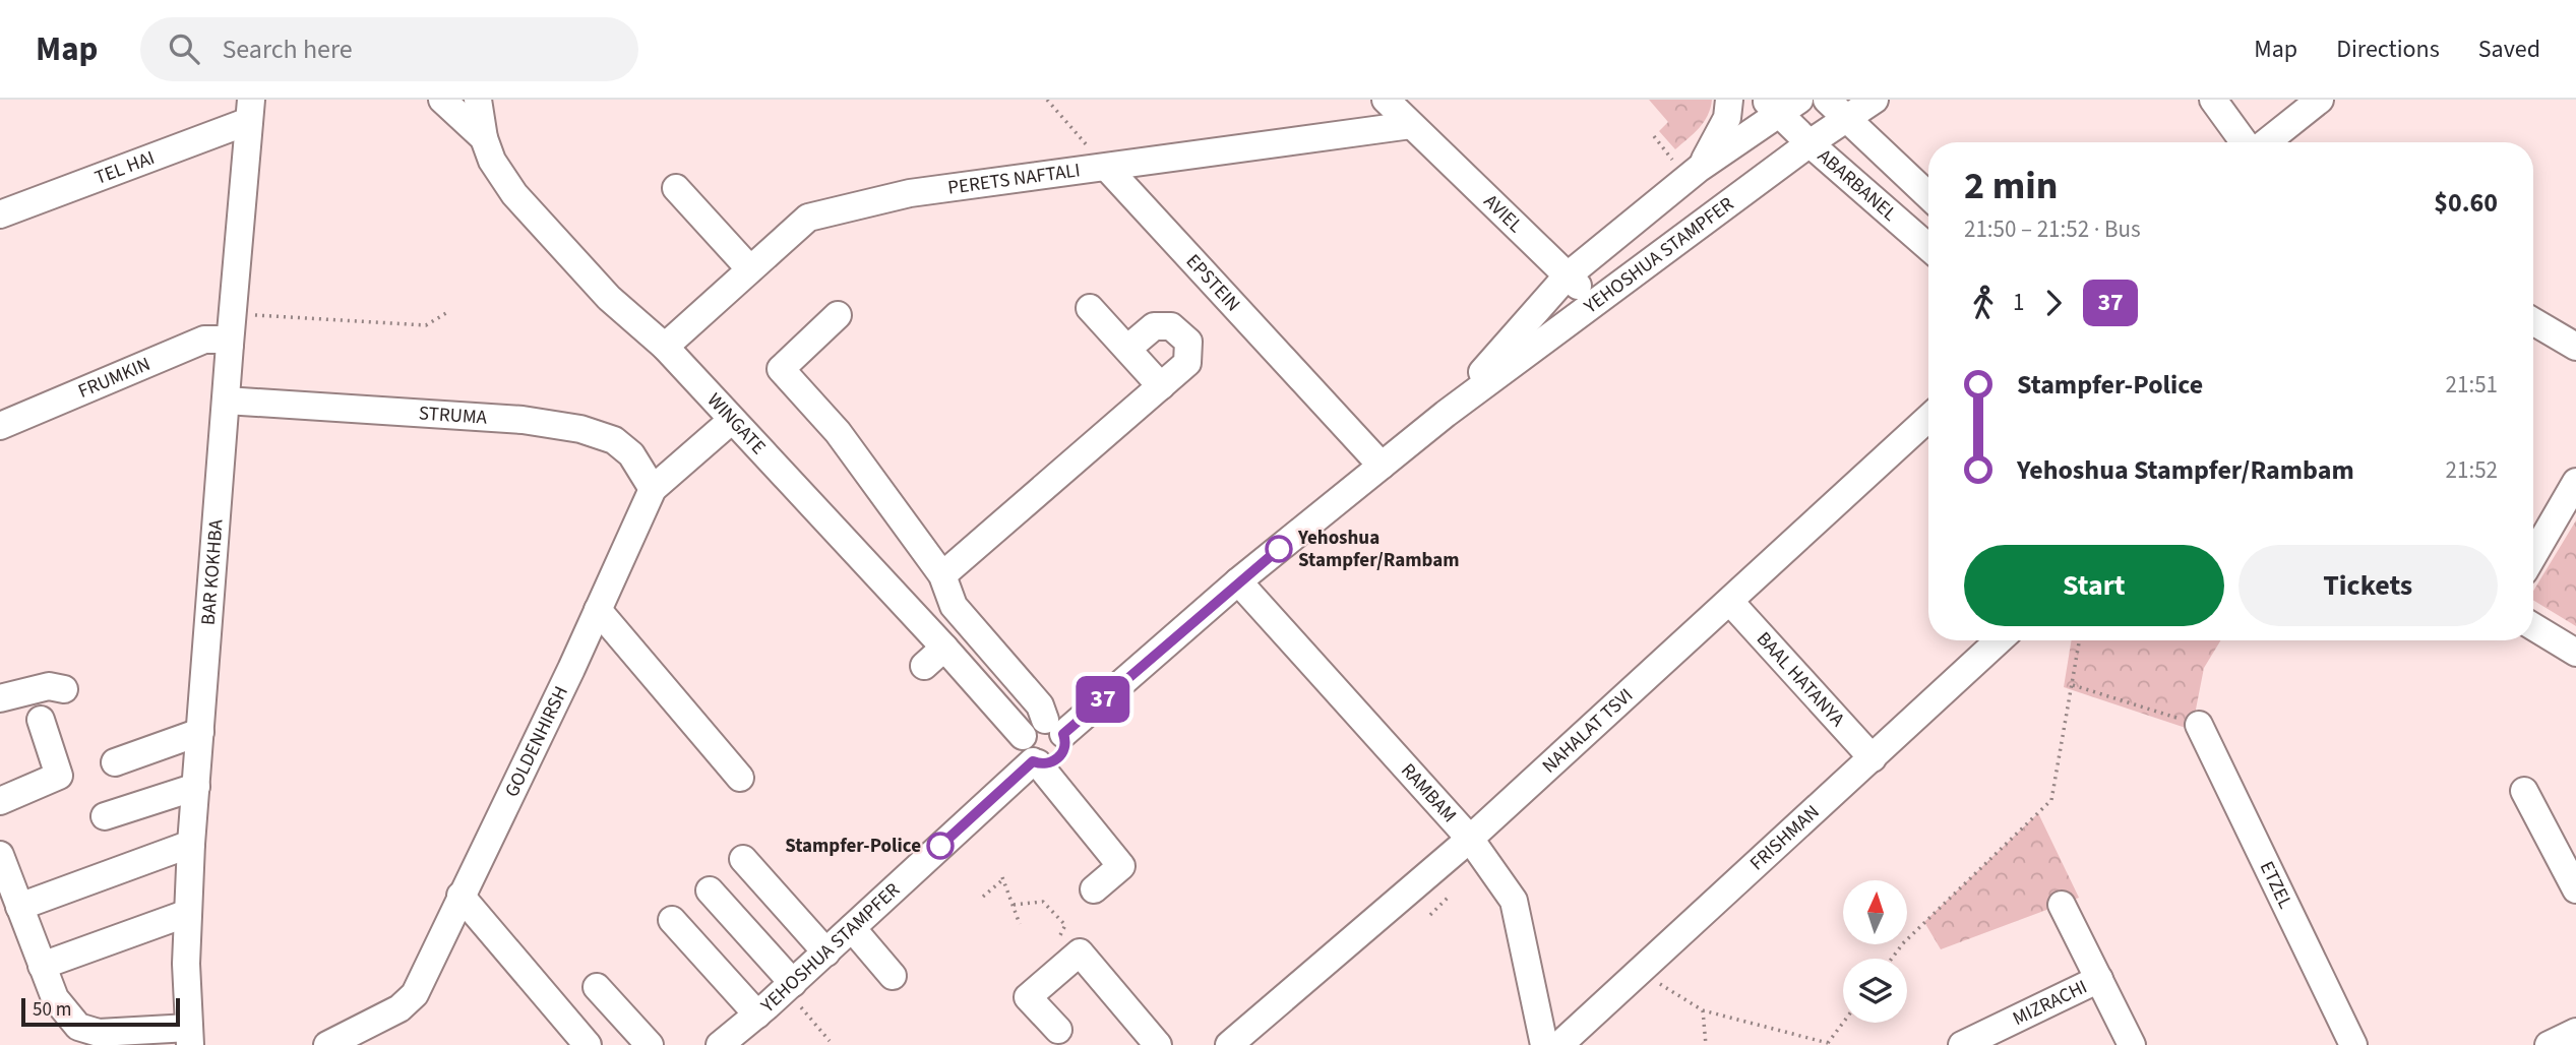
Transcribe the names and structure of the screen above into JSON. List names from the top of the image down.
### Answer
{
  "streets": {
    "street": [
      "TEL HAI",
      "PERETS NAFTALI",
      "ABARBANEL",
      "AVIEL",
      "YEHOSHUA STAMPFER",
      "EPSTEIN",
      "FRUMKIN",
      "STRUMA",
      "WINGATE",
      "BAR KOKHBA",
      "BAAL HATANYA",
      "NAHALAT TSVI",
      "GOLDENHIRSH",
      "RAMBAM",
      "FRISHMAN",
      "ETZEL",
      "MIZRACHI"
    ]
  },
  "crossings": [
    ["TEL HAI", "BAR KOKHBA"],
    ["PERETS NAFTALI", "AVIEL"],
    ["PERETS NAFTALI", "EPSTEIN"],
    ["PERETS NAFTALI", "WINGATE"],
    ["ABARBANEL", "YEHOSHUA STAMPFER"],
    ["AVIEL", "YEHOSHUA STAMPFER"],
    ["YEHOSHUA STAMPFER", "EPSTEIN"],
    ["YEHOSHUA STAMPFER", "WINGATE"],
    ["YEHOSHUA STAMPFER", "RAMBAM"],
    ["FRUMKIN", "BAR KOKHBA"],
    ["STRUMA", "BAR KOKHBA"],
    ["STRUMA", "GOLDENHIRSH"],
    ["WINGATE", "GOLDENHIRSH"],
    ["BAAL HATANYA", "NAHALAT TSVI"],
    ["BAAL HATANYA", "FRISHMAN"],
    ["NAHALAT TSVI", "RAMBAM"]
  ],
  "places": ["Yehoshua Stampfer/Rambam", "Stampfer-Police"],
  "lines": ["bus line 37"],
  "scale_bar": "50 m",
  "north": "top",
  "page": {
    "header": "Map",
    "search": "Search here",
    "nav": ["Map", "Directions", "Saved"],
    "on_map": "37",
    "heading": ["2 min", "21:50 – 21:52 · Bus", "$0.60"],
    "legs": ["1", "37"],
    "list": [
      {
        "name": "Stampfer-Police",
        "value": "21:51"
      },
      {
        "name": "Yehoshua Stampfer/Rambam",
        "value": "21:52"
      }
    ],
    "buttons": ["Start", "Tickets"],
    "scale": "50 m"
  }
}
